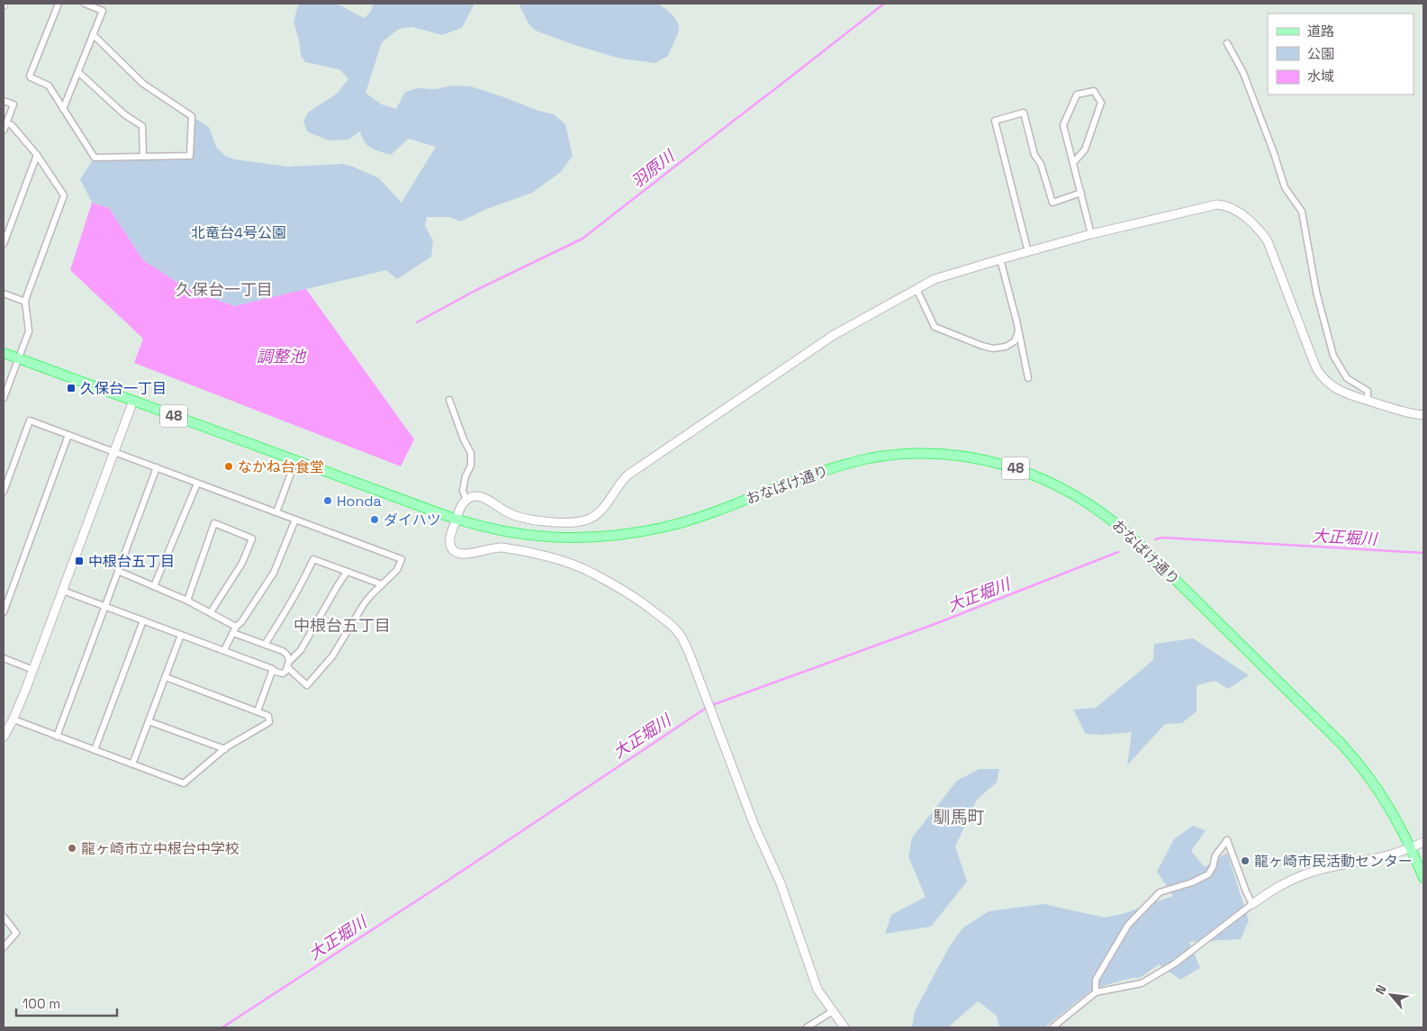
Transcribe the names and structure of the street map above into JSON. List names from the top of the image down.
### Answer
{
  "streets": {
    "main road": ["48", "おなばけ通り"]
  },
  "districts": ["久保台一丁目", "中根台五丁目", "馴馬町"],
  "water": ["羽原川", "調整池", "大正堀川"],
  "parks": ["北竜台4号公園"],
  "places": {
    "transit": ["久保台一丁目", "中根台五丁目"],
    "other": [
      "なかね台食堂",
      "Honda",
      "ダイハツ",
      "龍ヶ崎市立中根台中学校",
      "龍ヶ崎市民活動センター"
    ]
  },
  "legend": ["道路", "公園", "水域"],
  "scale_bar": "100 m",
  "north": "top left"
}
